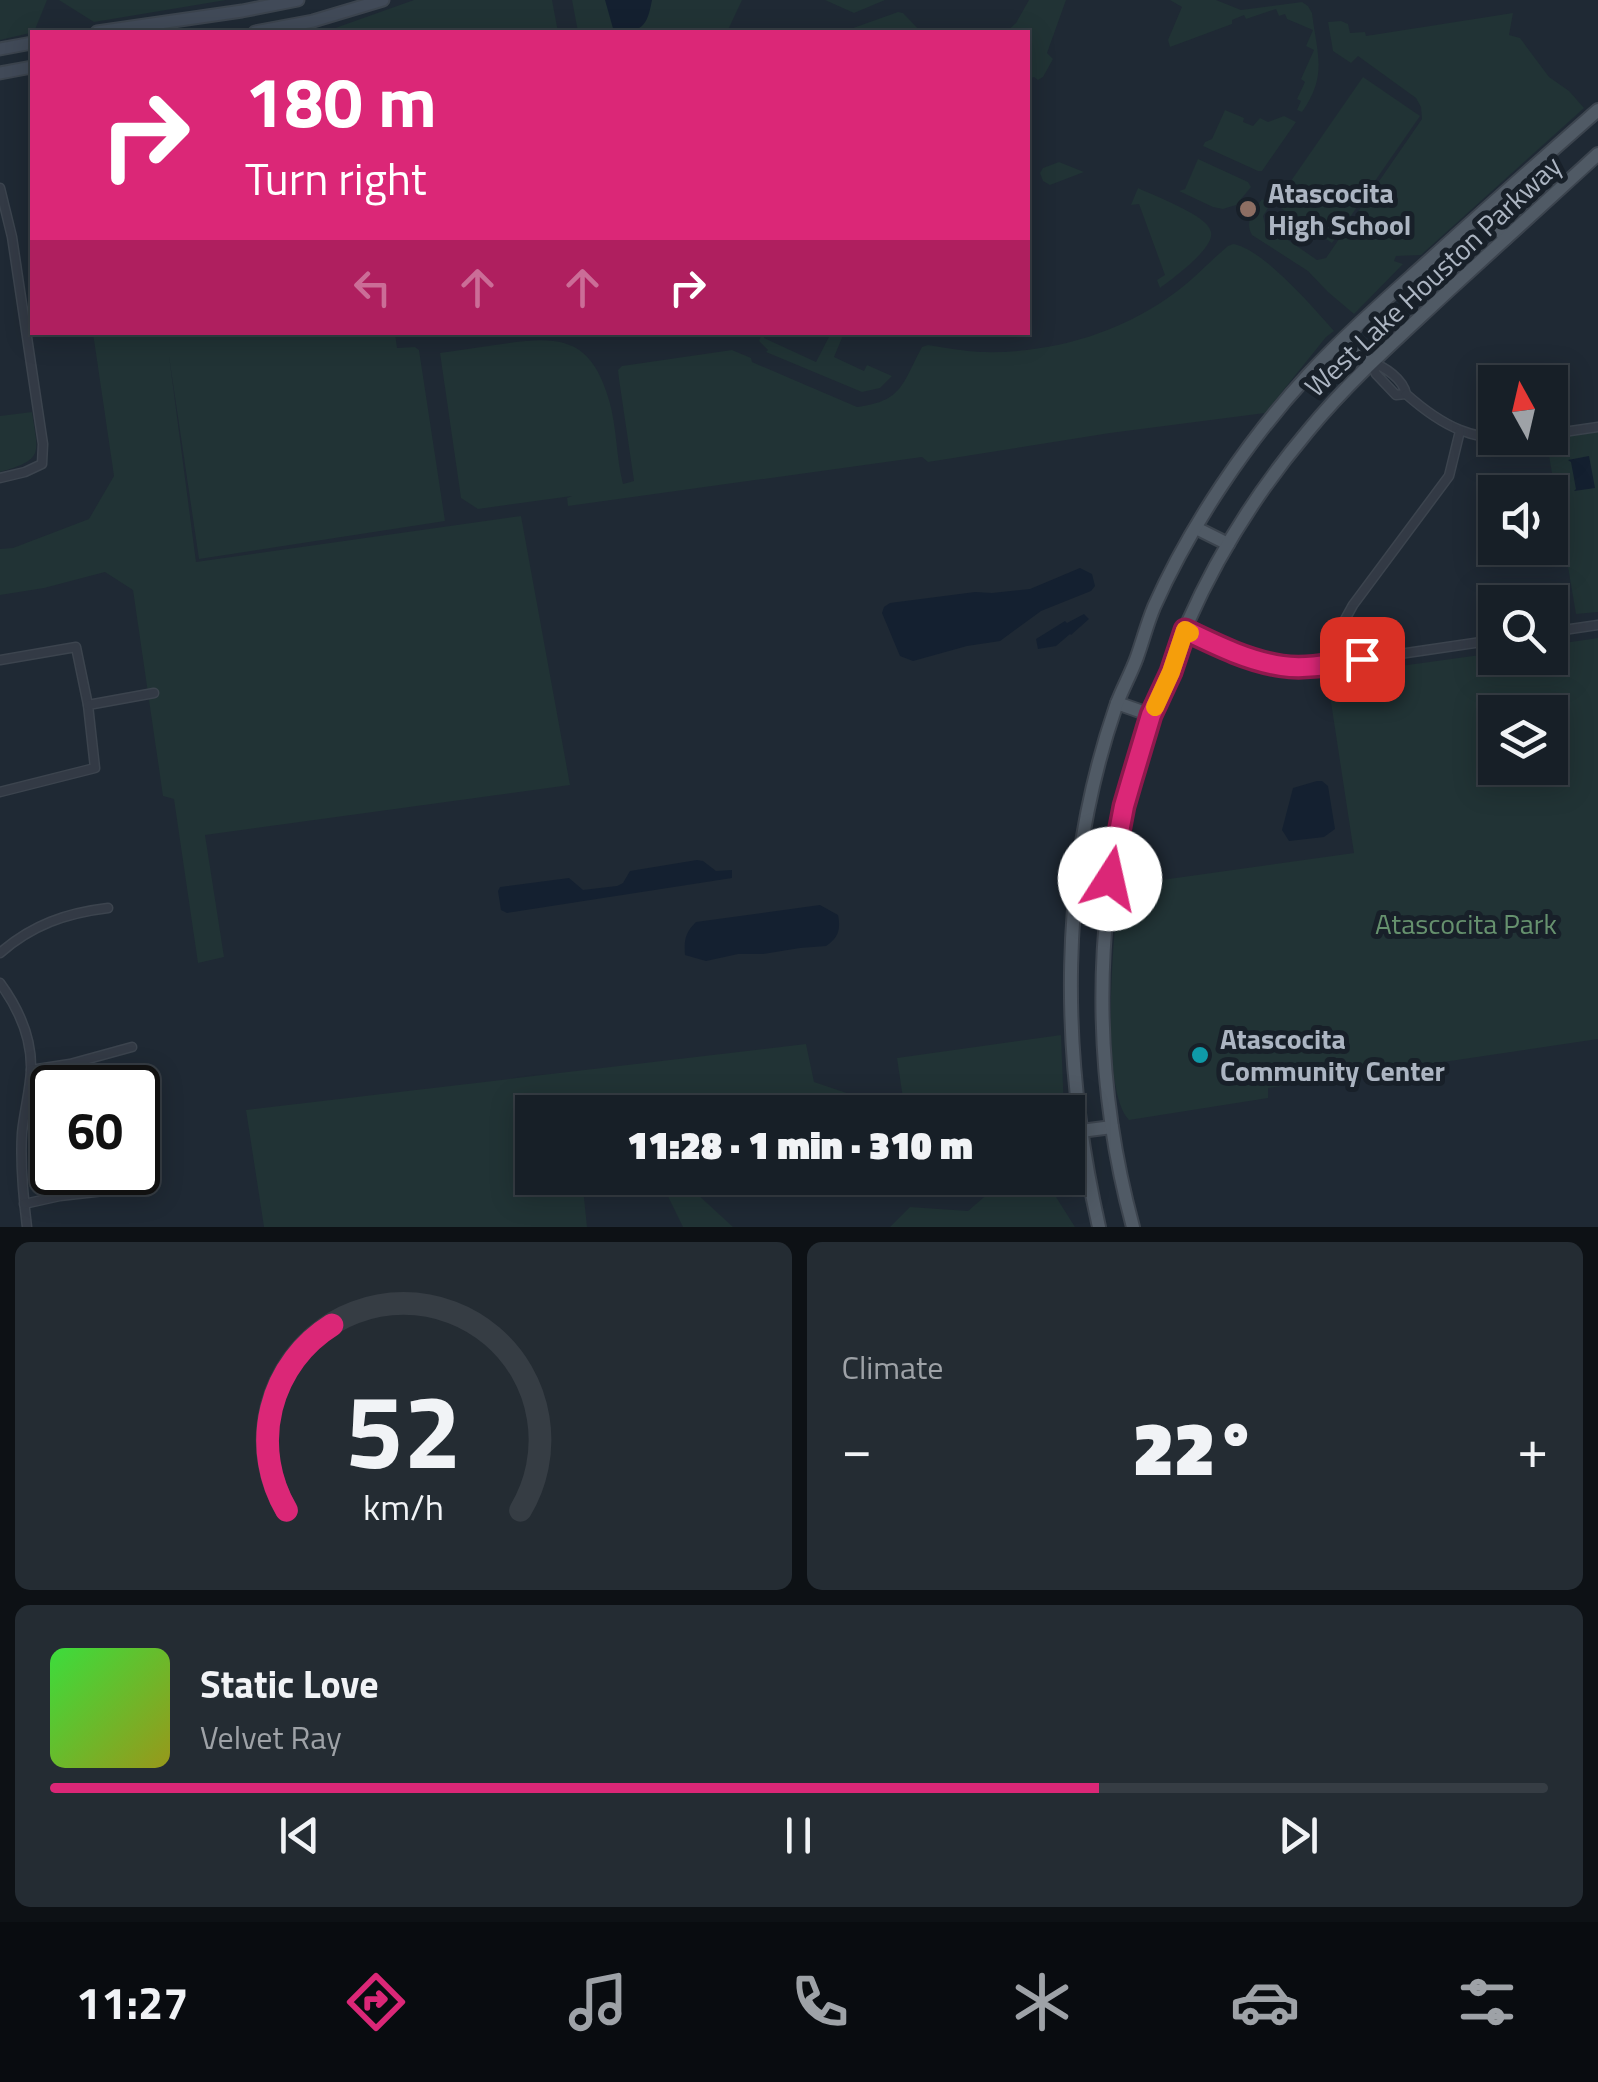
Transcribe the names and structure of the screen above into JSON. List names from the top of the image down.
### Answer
{
  "streets": {
    "main road": ["West Lake Houston Parkway"]
  },
  "parks": ["Atascocita Park"],
  "places": ["Atascocita High School", "Atascocita Community Center"],
  "north": "top",
  "page": {
    "turn": ["180 m", "Turn right"],
    "limit": "60",
    "trip": "11:28 · 1 min · 310 m",
    "tile": "Climate",
    "heat": ["−", "22°", "+"],
    "song": ["Static Love", "Velvet Ray"],
    "tabs": "11:27",
    "gauge": ["52", "km/h"]
  }
}
